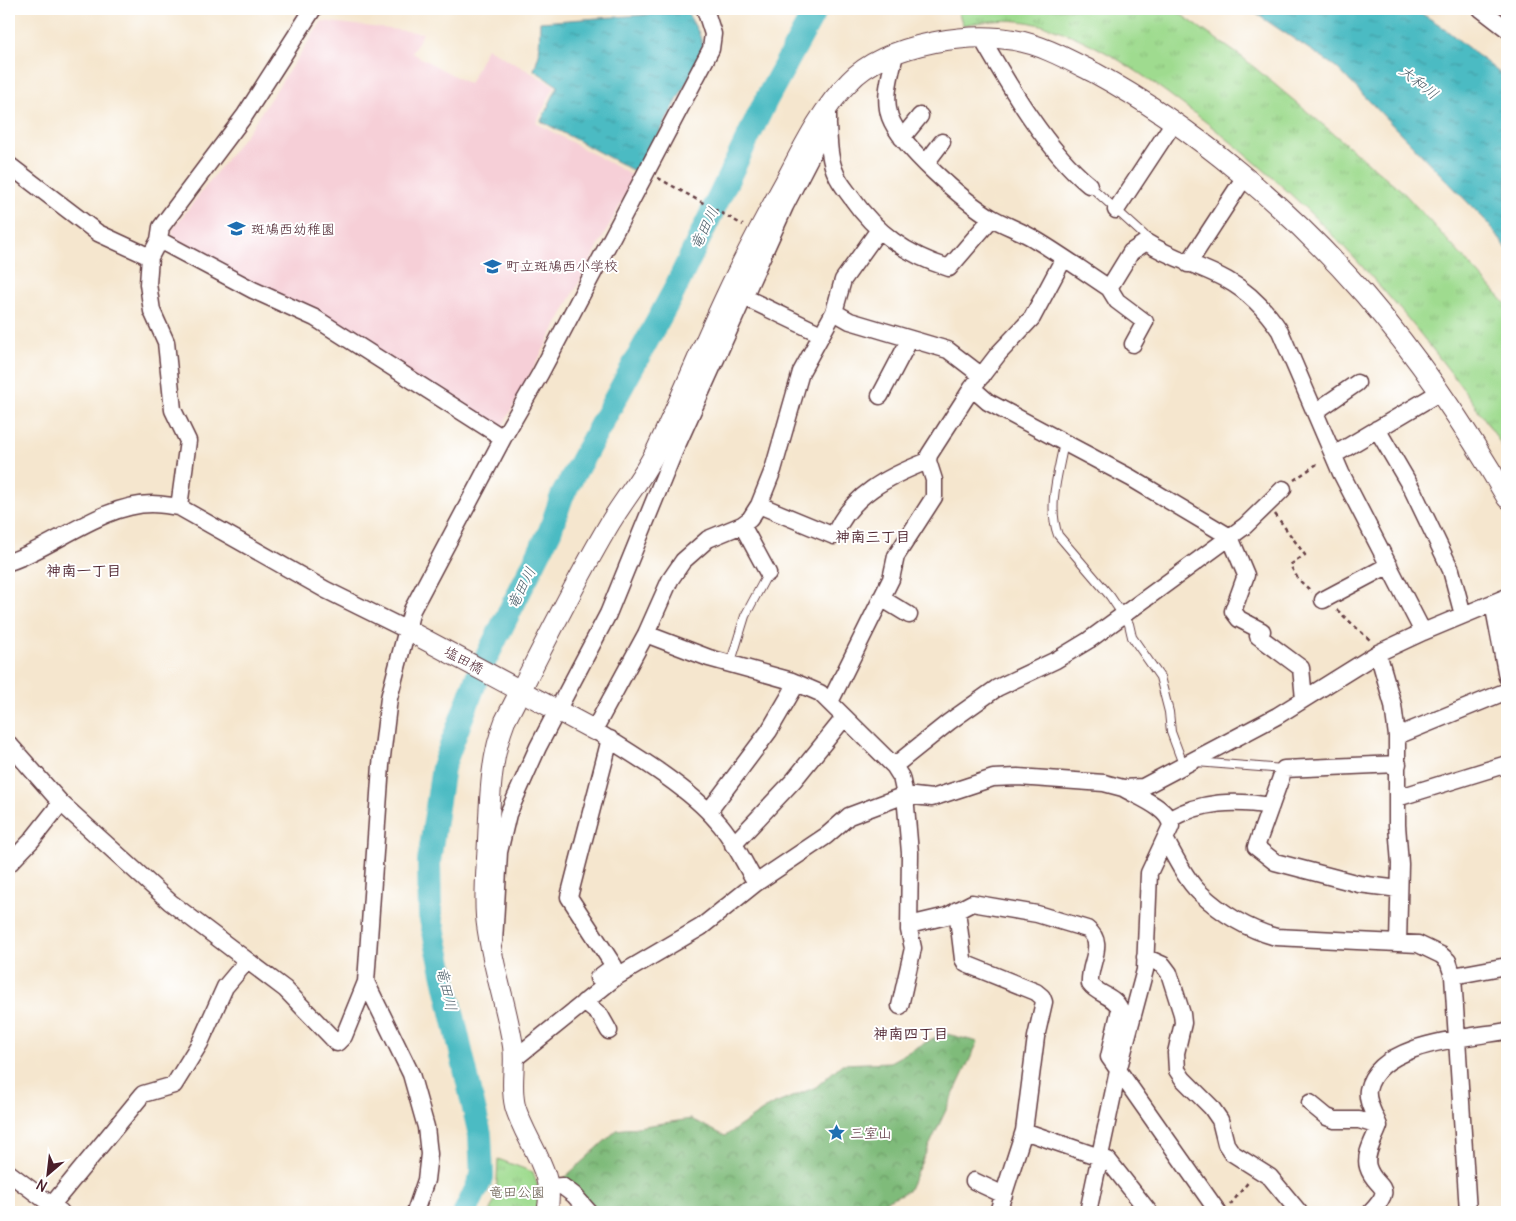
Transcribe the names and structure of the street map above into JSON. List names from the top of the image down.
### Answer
{
  "streets": {
    "street": ["塩田橋"]
  },
  "districts": ["神南三丁目", "神南一丁目", "神南四丁目"],
  "water": ["大和川", "竜田川"],
  "parks": ["竜田公園"],
  "places": {
    "school or university": ["斑鳩西幼稚園", "町立斑鳩西小学校"],
    "place": ["三室山"]
  },
  "north": "bottom left"
}
